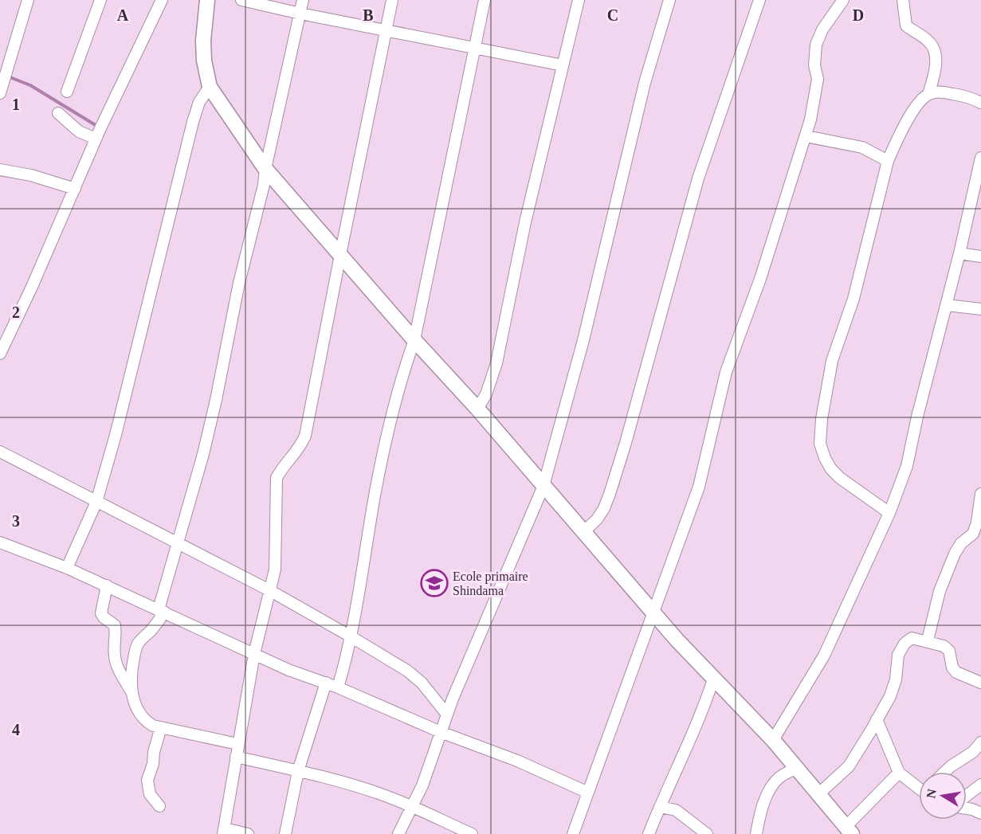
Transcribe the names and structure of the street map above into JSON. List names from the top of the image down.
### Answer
{
  "places": {
    "school or university": ["Ecole primaire Shindama"]
  },
  "north": "left",
  "grid": {
    "columns": [
      "A",
      "B",
      "C",
      "D"
    ],
    "rows": [
      "1",
      "2",
      "3",
      "4"
    ]
  }
}
